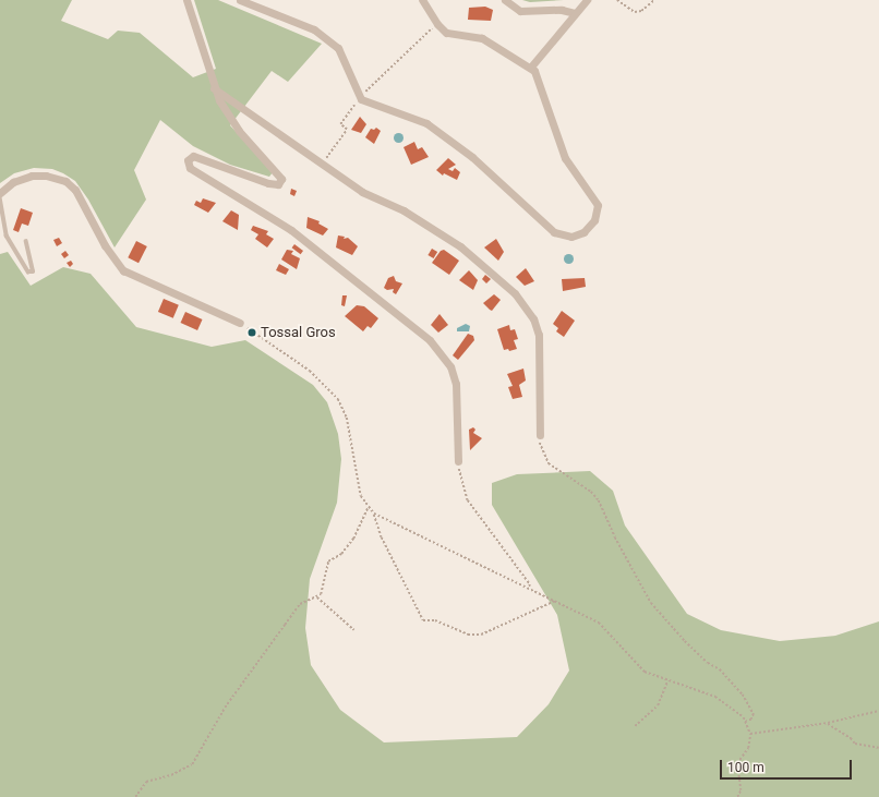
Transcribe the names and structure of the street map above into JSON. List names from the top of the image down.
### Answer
{
  "places": ["Tossal Gros"],
  "scale_bar": "100 m"
}
